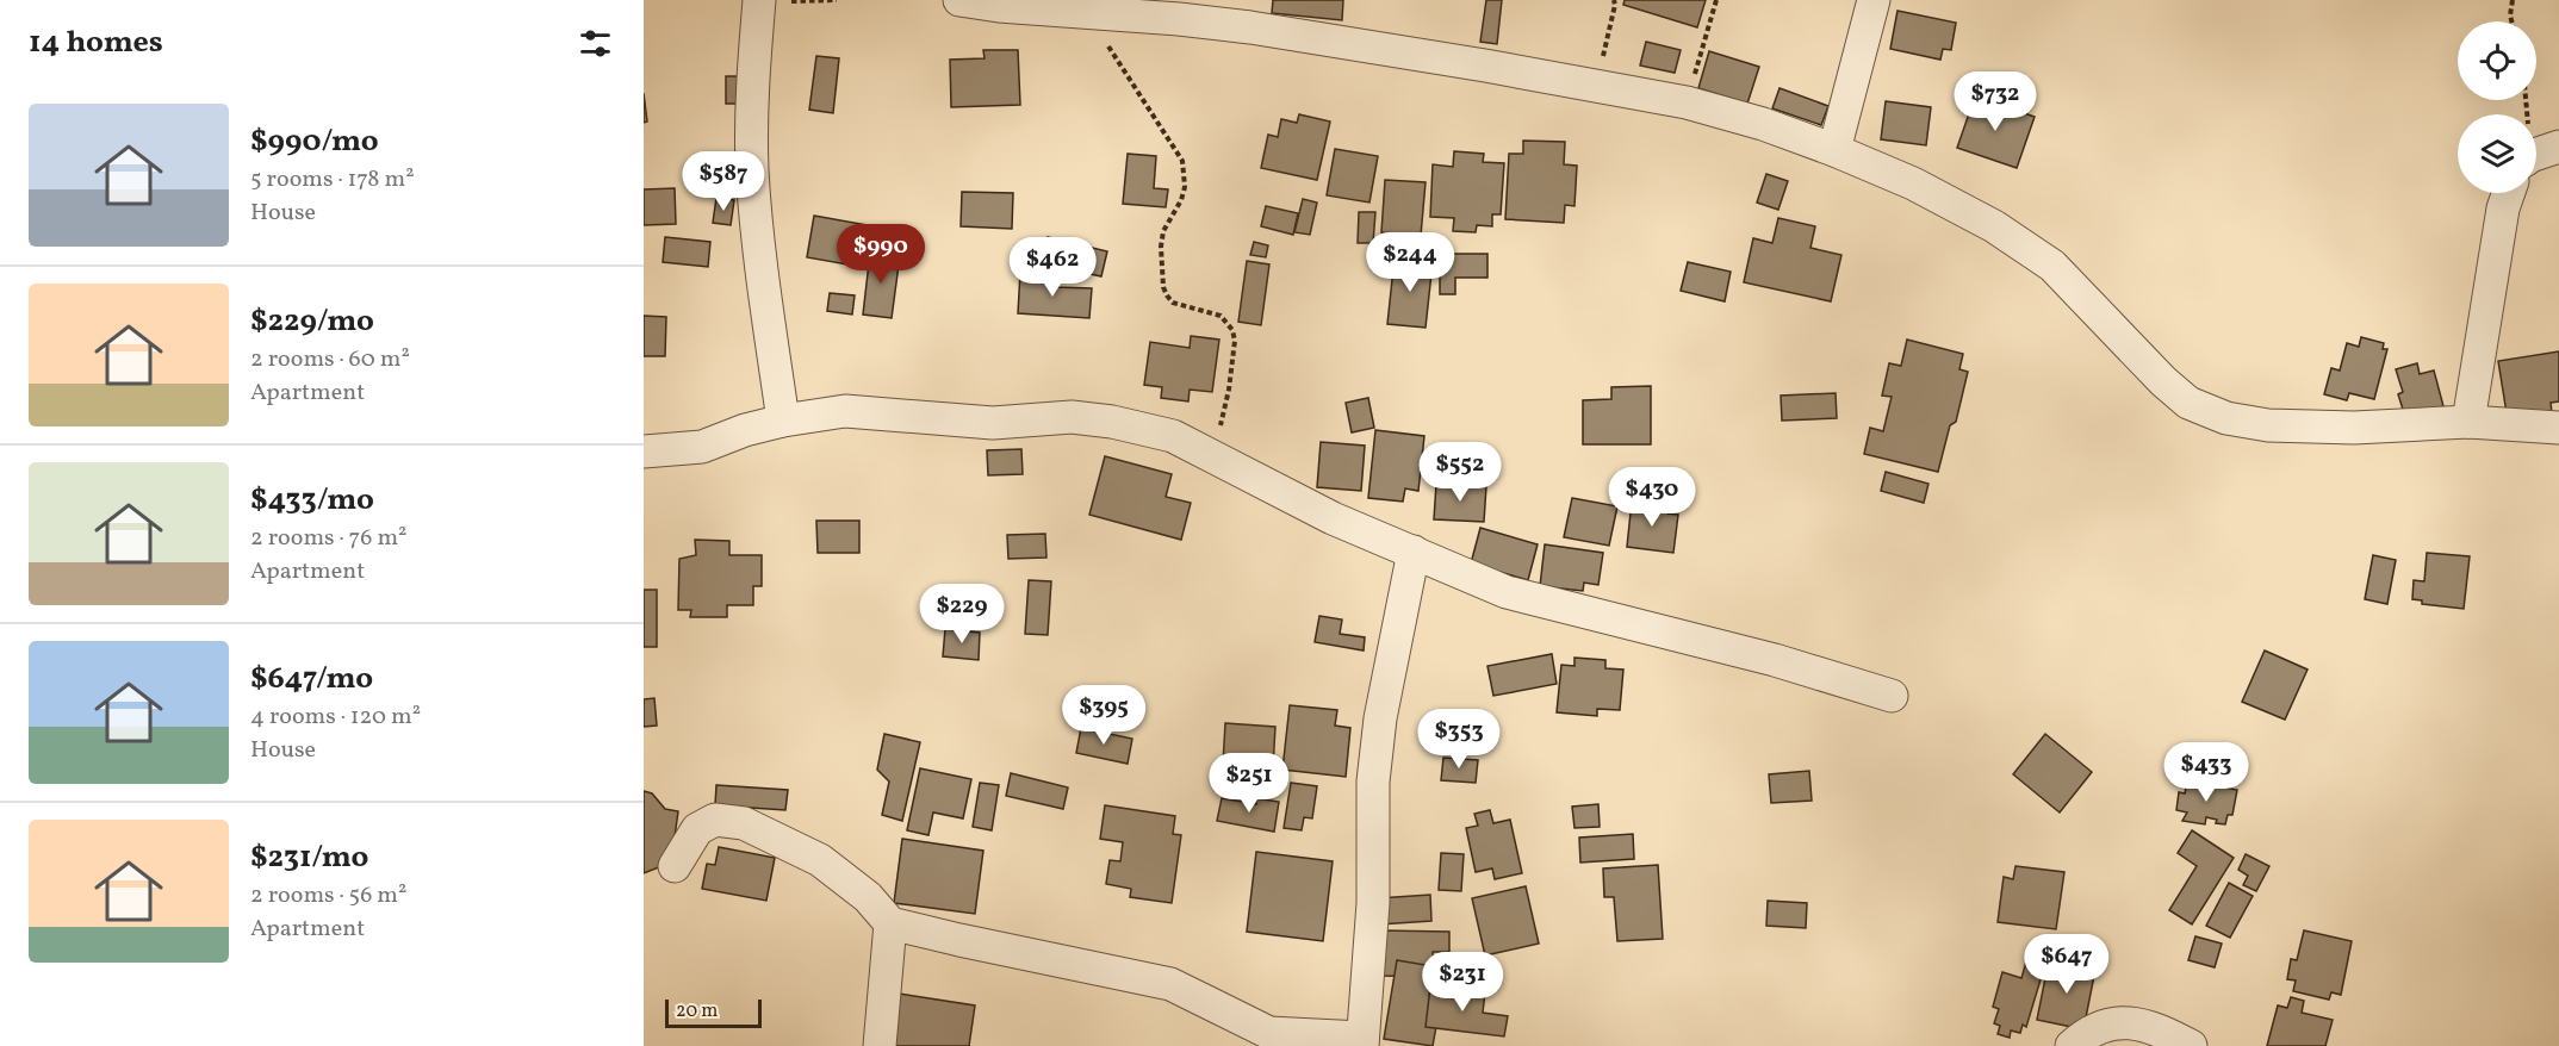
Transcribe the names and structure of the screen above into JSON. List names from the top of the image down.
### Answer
{
  "scale_bar": "20 m",
  "page": {
    "heading": "14 homes",
    "price": [
      "$732",
      "$587",
      "$990",
      "$244",
      "$462",
      "$552",
      "$430",
      "$229",
      "$395",
      "$353",
      "$433",
      "$251",
      "$647",
      "$231"
    ],
    "list": [
      {
        "name": "$990/mo",
        "note": "5 rooms · 178 m² · House"
      },
      {
        "name": "$229/mo",
        "note": "2 rooms · 60 m² · Apartment"
      },
      {
        "name": "$433/mo",
        "note": "2 rooms · 76 m² · Apartment"
      },
      {
        "name": "$647/mo",
        "note": "4 rooms · 120 m² · House"
      },
      {
        "name": "$231/mo",
        "note": "2 rooms · 56 m² · Apartment"
      }
    ],
    "scale": "20 m"
  }
}
